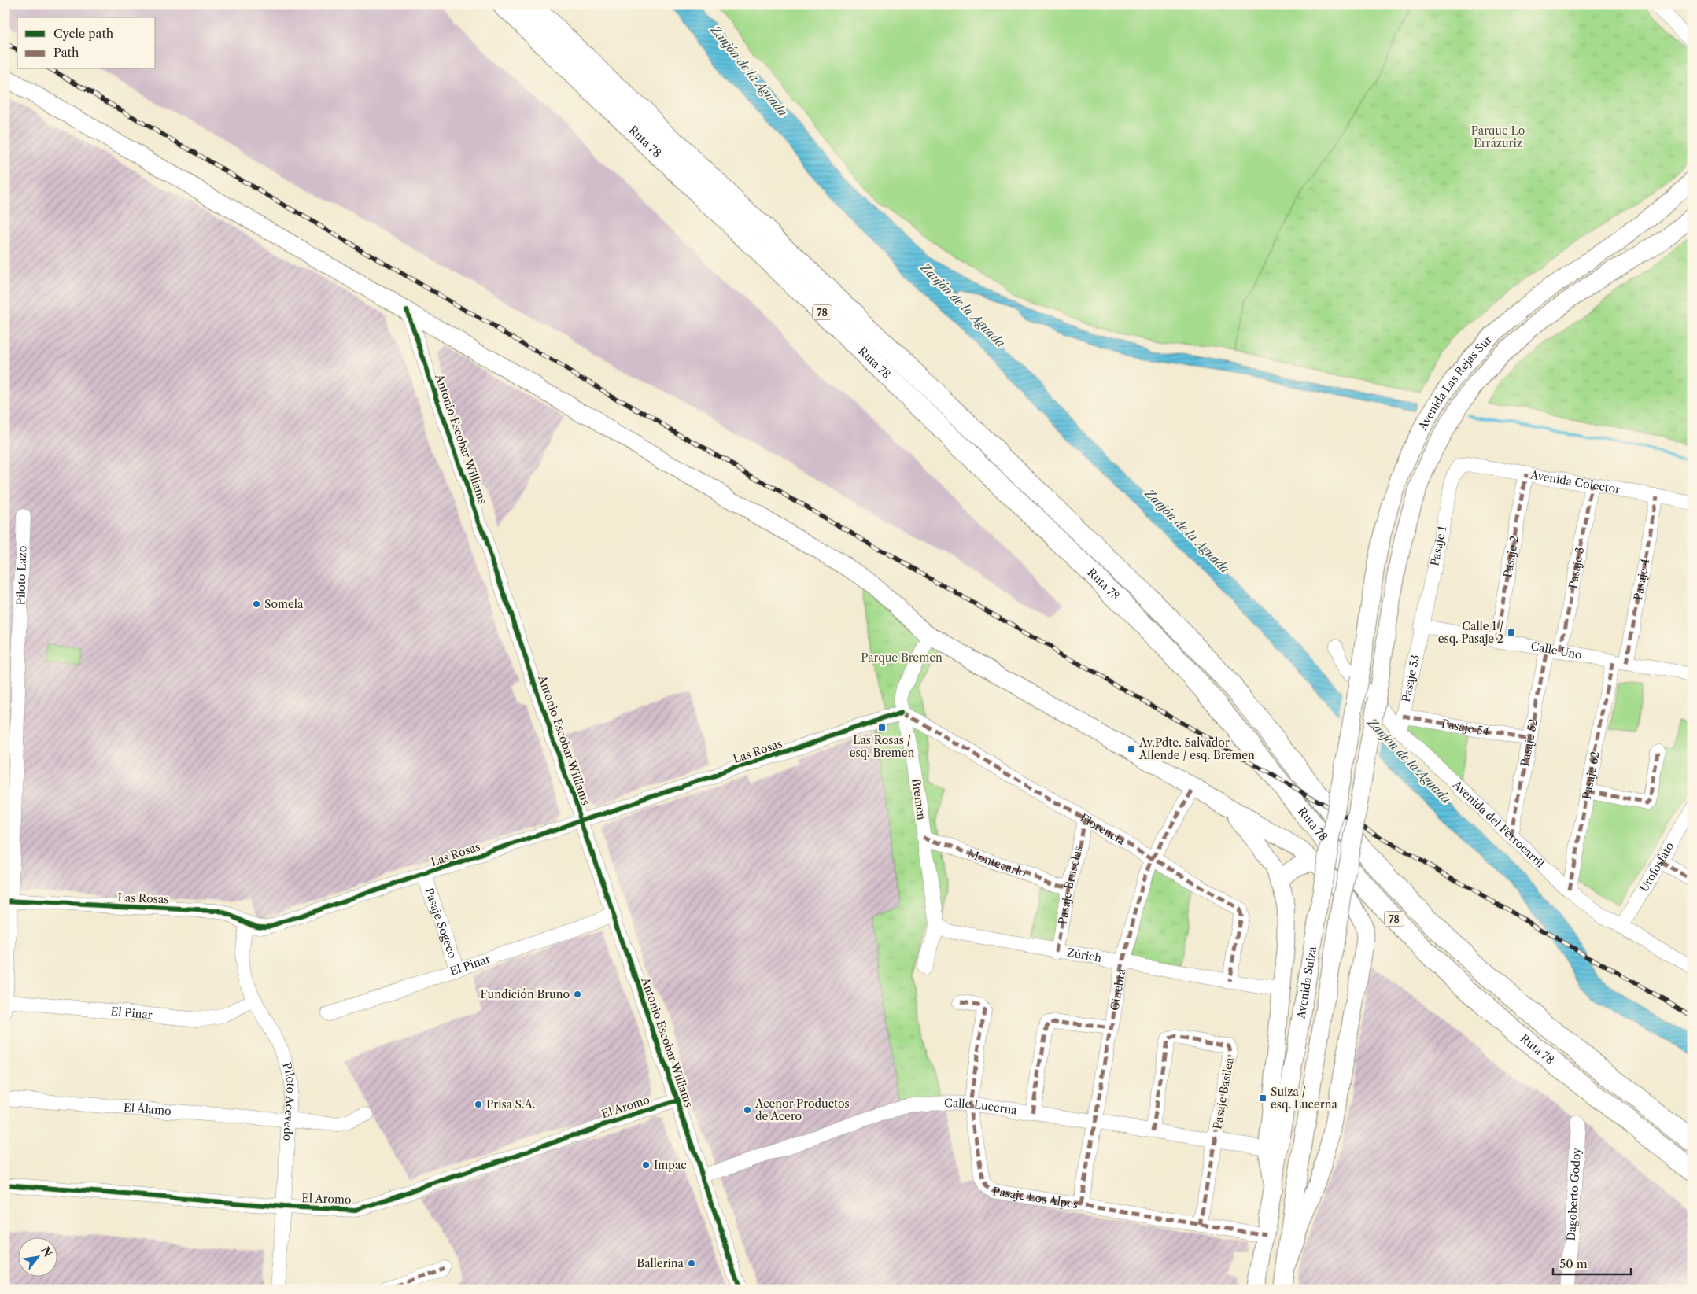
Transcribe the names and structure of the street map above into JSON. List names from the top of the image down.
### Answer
{
  "streets": {
    "highway": ["Ruta 78", "78"],
    "main road": ["Avenida Las Rejas Sur", "Avenida Suiza"],
    "street": [
      "Antonio Escobar Williams",
      "Avenida Colector",
      "Pasaje 1",
      "Pasaje 2",
      "Pasaje 3",
      "Piloto Lazo",
      "Pasaje 4",
      "Calle Uno",
      "Pasaje 53",
      "Pasaje 54",
      "Pasaje 52",
      "Las Rosas",
      "Pasaje 62",
      "Bremen",
      "Avenida del Ferrocarril",
      "Florencia",
      "Montecarlo",
      "Urofosfato",
      "Pasaje Bruselas",
      "Pasaje Sogeco",
      "Zúrich",
      "El Pinar",
      "Ginebra",
      "Pasaje Basilea",
      "Piloto Acevedo",
      "El Aromo",
      "Calle Lucerna",
      "El Álamo",
      "Dagoberto Godoy",
      "Pasaje Los Alpes"
    ]
  },
  "crossings": [
    ["Avenida Las Rejas Sur", "Avenida Suiza"],
    ["Antonio Escobar Williams", "Las Rosas"],
    ["Antonio Escobar Williams", "El Pinar"],
    ["Antonio Escobar Williams", "El Aromo"],
    ["Antonio Escobar Williams", "Calle Lucerna"],
    ["Avenida Colector", "Pasaje 1"],
    ["Avenida Colector", "Pasaje 2"],
    ["Avenida Colector", "Pasaje 3"],
    ["Avenida Colector", "Pasaje 4"],
    ["Pasaje 1", "Calle Uno"],
    ["Pasaje 1", "Pasaje 53"],
    ["Pasaje 2", "Calle Uno"],
    ["Pasaje 3", "Calle Uno"],
    ["Piloto Lazo", "Las Rosas"],
    ["Piloto Lazo", "El Pinar"],
    ["Pasaje 4", "Calle Uno"],
    ["Pasaje 4", "Pasaje 62"],
    ["Calle Uno", "Pasaje 53"],
    ["Calle Uno", "Pasaje 52"],
    ["Calle Uno", "Pasaje 62"],
    ["Pasaje 53", "Pasaje 54"],
    ["Pasaje 53", "Avenida del Ferrocarril"],
    ["Pasaje 54", "Pasaje 52"],
    ["Pasaje 52", "Avenida del Ferrocarril"],
    ["Las Rosas", "Bremen"],
    ["Las Rosas", "Florencia"],
    ["Las Rosas", "Pasaje Sogeco"],
    ["Las Rosas", "Piloto Acevedo"],
    ["Pasaje 62", "Avenida del Ferrocarril"],
    ["Bremen", "Florencia"],
    ["Bremen", "Montecarlo"],
    ["Bremen", "Zúrich"],
    ["Avenida del Ferrocarril", "Urofosfato"],
    ["Florencia", "Pasaje Bruselas"],
    ["Florencia", "Zúrich"],
    ["Florencia", "Ginebra"],
    ["Montecarlo", "Pasaje Bruselas"],
    ["Pasaje Bruselas", "Zúrich"],
    ["Pasaje Sogeco", "El Pinar"],
    ["Zúrich", "Avenida Suiza"],
    ["Zúrich", "Ginebra"],
    ["El Pinar", "Piloto Acevedo"],
    ["Avenida Suiza", "Calle Lucerna"],
    ["Avenida Suiza", "Pasaje Los Alpes"],
    ["Ginebra", "Calle Lucerna"],
    ["Ginebra", "Pasaje Los Alpes"],
    ["Pasaje Basilea", "Calle Lucerna"],
    ["Pasaje Basilea", "Pasaje Los Alpes"],
    ["Piloto Acevedo", "El Aromo"],
    ["Piloto Acevedo", "El Álamo"],
    ["Calle Lucerna", "Pasaje Los Alpes"]
  ],
  "water": ["Zanjón de la Aguada"],
  "parks": ["Parque Lo Errázuriz", "Parque Bremen"],
  "places": {
    "other": [
      "Somela",
      "Fundición Bruno",
      "Prisa S.A.",
      "Acenor Productos de Acero",
      "Impac",
      "Ballerina"
    ],
    "transit": [
      "Calle 1 / esq. Pasaje 2",
      "Las Rosas / esq. Bremen",
      "Av.Pdte. Salvador Allende / esq. Bremen",
      "Suiza / esq. Lucerna"
    ]
  },
  "legend": ["Cycle path", "Path"],
  "scale_bar": "50 m",
  "north": "top right"
}
